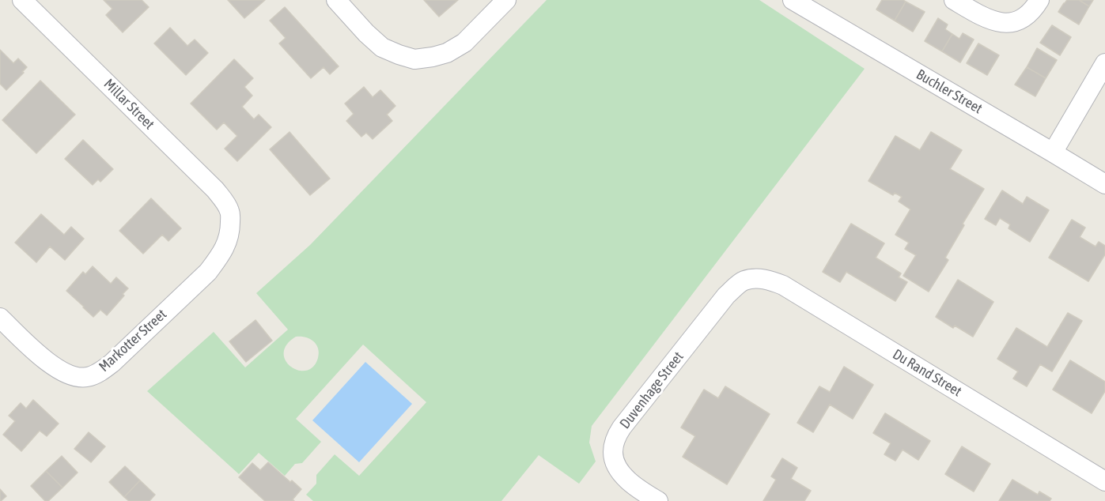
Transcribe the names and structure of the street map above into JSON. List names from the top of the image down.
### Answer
{
  "streets": {
    "street": [
      "Buchler Street",
      "Millar Street",
      "Markotter Street",
      "Du Rand Street",
      "Duvenhage Street"
    ]
  },
  "crossings": [
    ["Millar Street", "Markotter Street"],
    ["Du Rand Street", "Duvenhage Street"]
  ]
}
